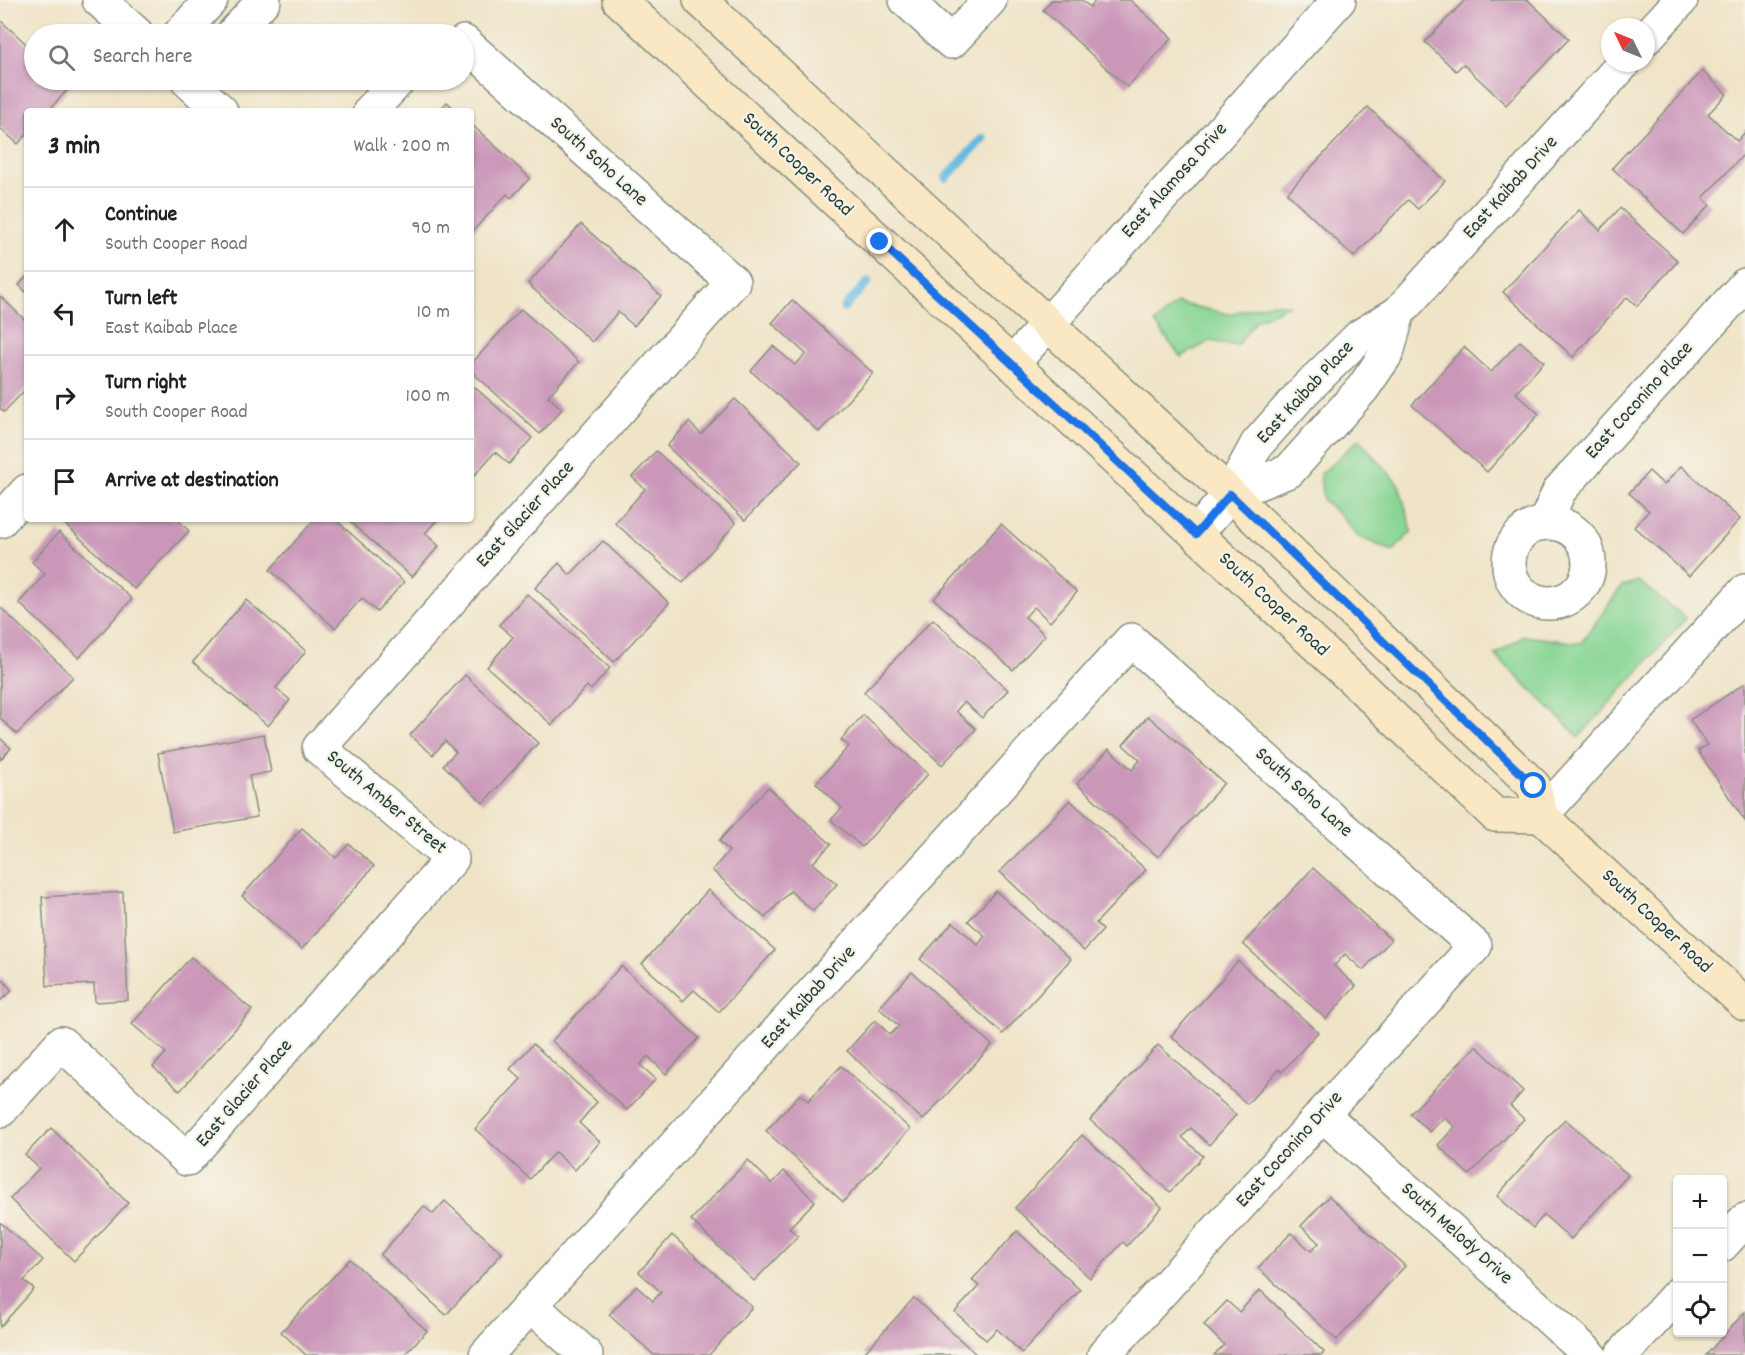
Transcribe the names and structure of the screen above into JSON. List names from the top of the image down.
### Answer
{
  "streets": {
    "main road": ["South Cooper Road"],
    "street": [
      "South Soho Lane",
      "East Alamosa Drive",
      "East Kaibab Drive",
      "East Kaibab Place",
      "East Coconino Place",
      "East Glacier Place",
      "South Amber Street",
      "East Coconino Drive",
      "South Melody Drive"
    ]
  },
  "crossings": [
    ["South Soho Lane", "East Kaibab Drive"],
    ["South Soho Lane", "East Glacier Place"],
    ["South Soho Lane", "East Coconino Drive"],
    ["South Cooper Road", "East Alamosa Drive"],
    ["South Cooper Road", "East Kaibab Place"],
    ["East Kaibab Drive", "East Kaibab Place"],
    ["East Glacier Place", "South Amber Street"],
    ["East Coconino Drive", "South Melody Drive"]
  ],
  "north": "top left",
  "page": {
    "search": "Search here",
    "heading": ["3 min", "Walk · 200 m"],
    "list": [
      ["Continue", "South Cooper Road", "90 m"],
      ["Turn left", "East Kaibab Place", "10 m"],
      ["Turn right", "South Cooper Road", "100 m"],
      "Arrive at destination"
    ],
    "map_buttons": ["+", "−"]
  }
}
